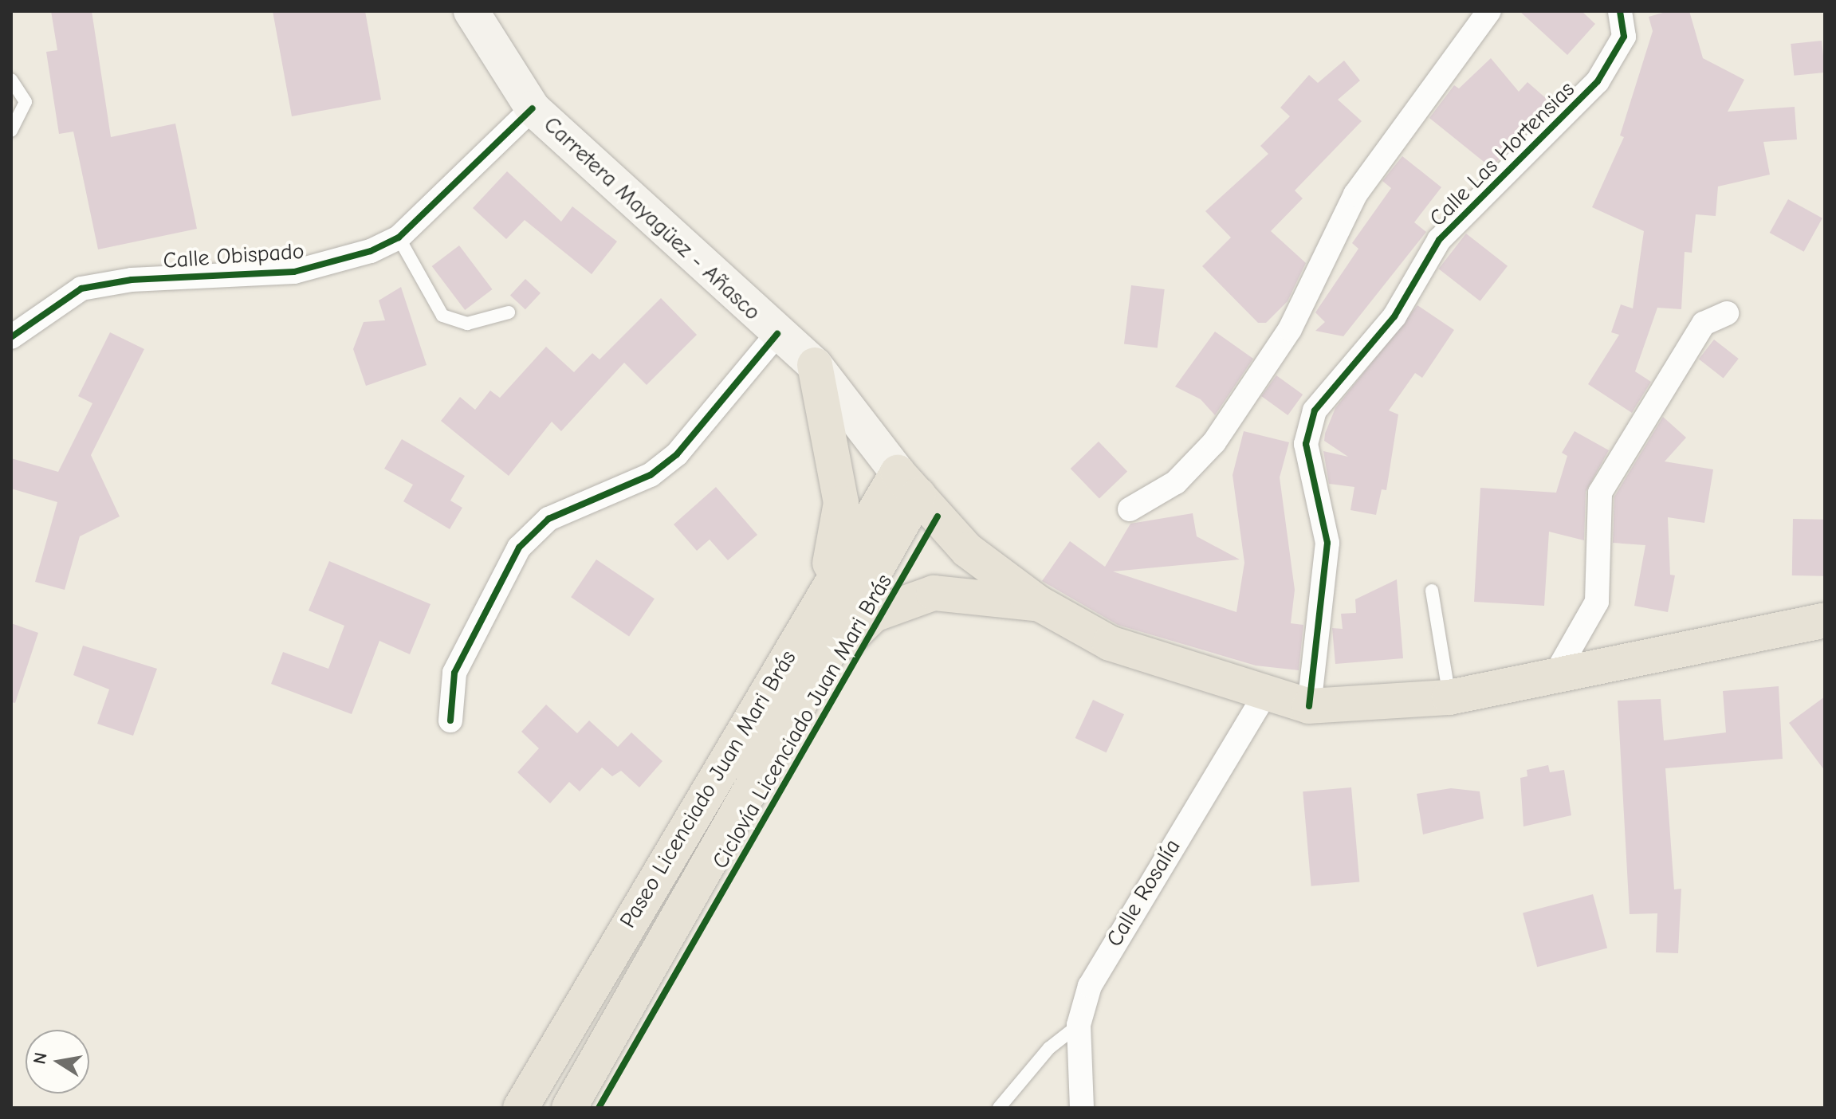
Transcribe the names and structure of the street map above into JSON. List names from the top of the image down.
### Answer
{
  "streets": {
    "main road": ["Carretera Mayagüez - Añasco", "Paseo Licenciado Juan Mari Brás"],
    "street": ["Calle Las Hortensias", "Calle Obispado", "Calle Rosalía"],
    "cycle path": ["Ciclovía Licenciado Juan Mari Brás"]
  },
  "crossings": [
    ["Carretera Mayagüez - Añasco", "Calle Obispado"],
    ["Carretera Mayagüez - Añasco", "Paseo Licenciado Juan Mari Brás"]
  ],
  "north": "left"
}
